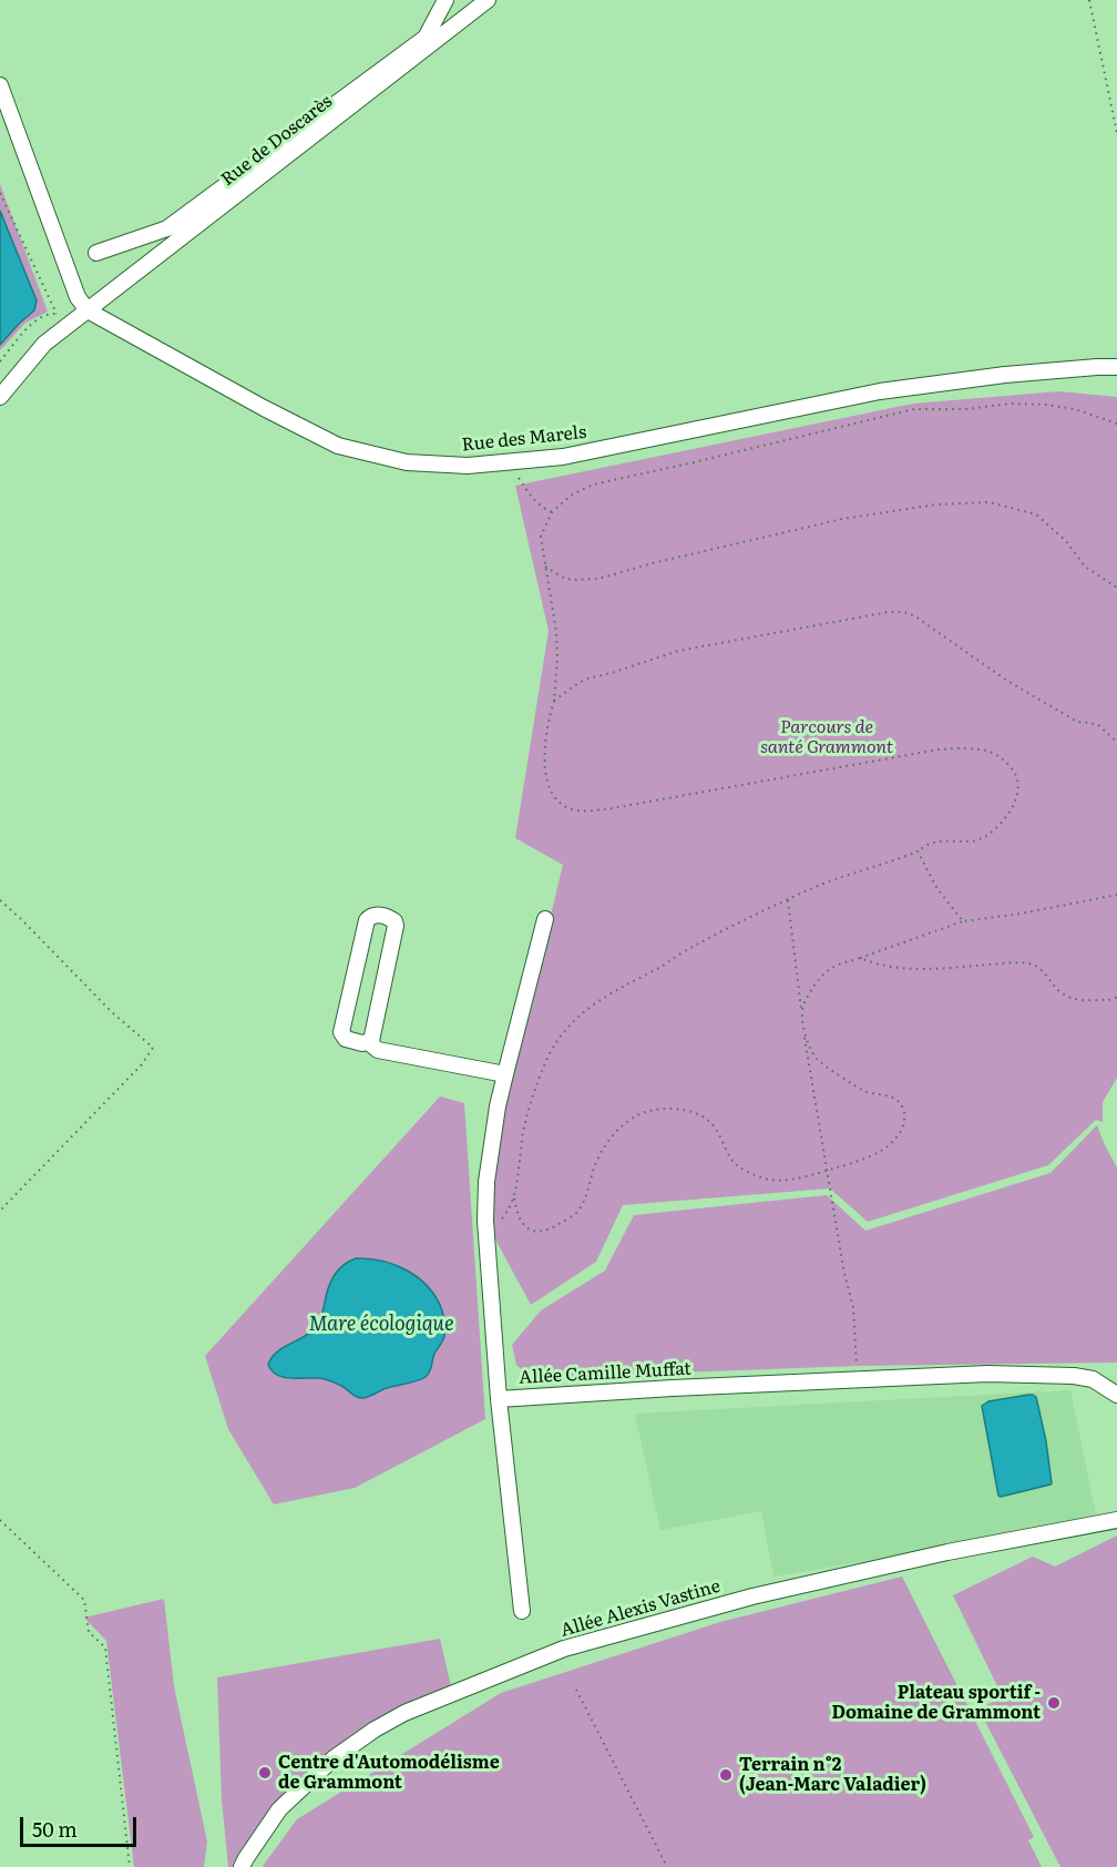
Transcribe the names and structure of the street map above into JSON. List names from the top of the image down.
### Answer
{
  "streets": {
    "street": [
      "Rue de Doscarès",
      "Rue des Marels",
      "Allée Camille Muffat",
      "Allée Alexis Vastine"
    ]
  },
  "crossings": [
    ["Rue de Doscarès", "Rue des Marels"]
  ],
  "water": ["Mare écologique"],
  "parks": ["Parcours de santé Grammont"],
  "places": ["Plateau sportif - Domaine de Grammont", "Centre d'Automodélisme de Grammont", "Terrain n°2 (Jean-Marc Valadier)"],
  "scale_bar": "50 m"
}
